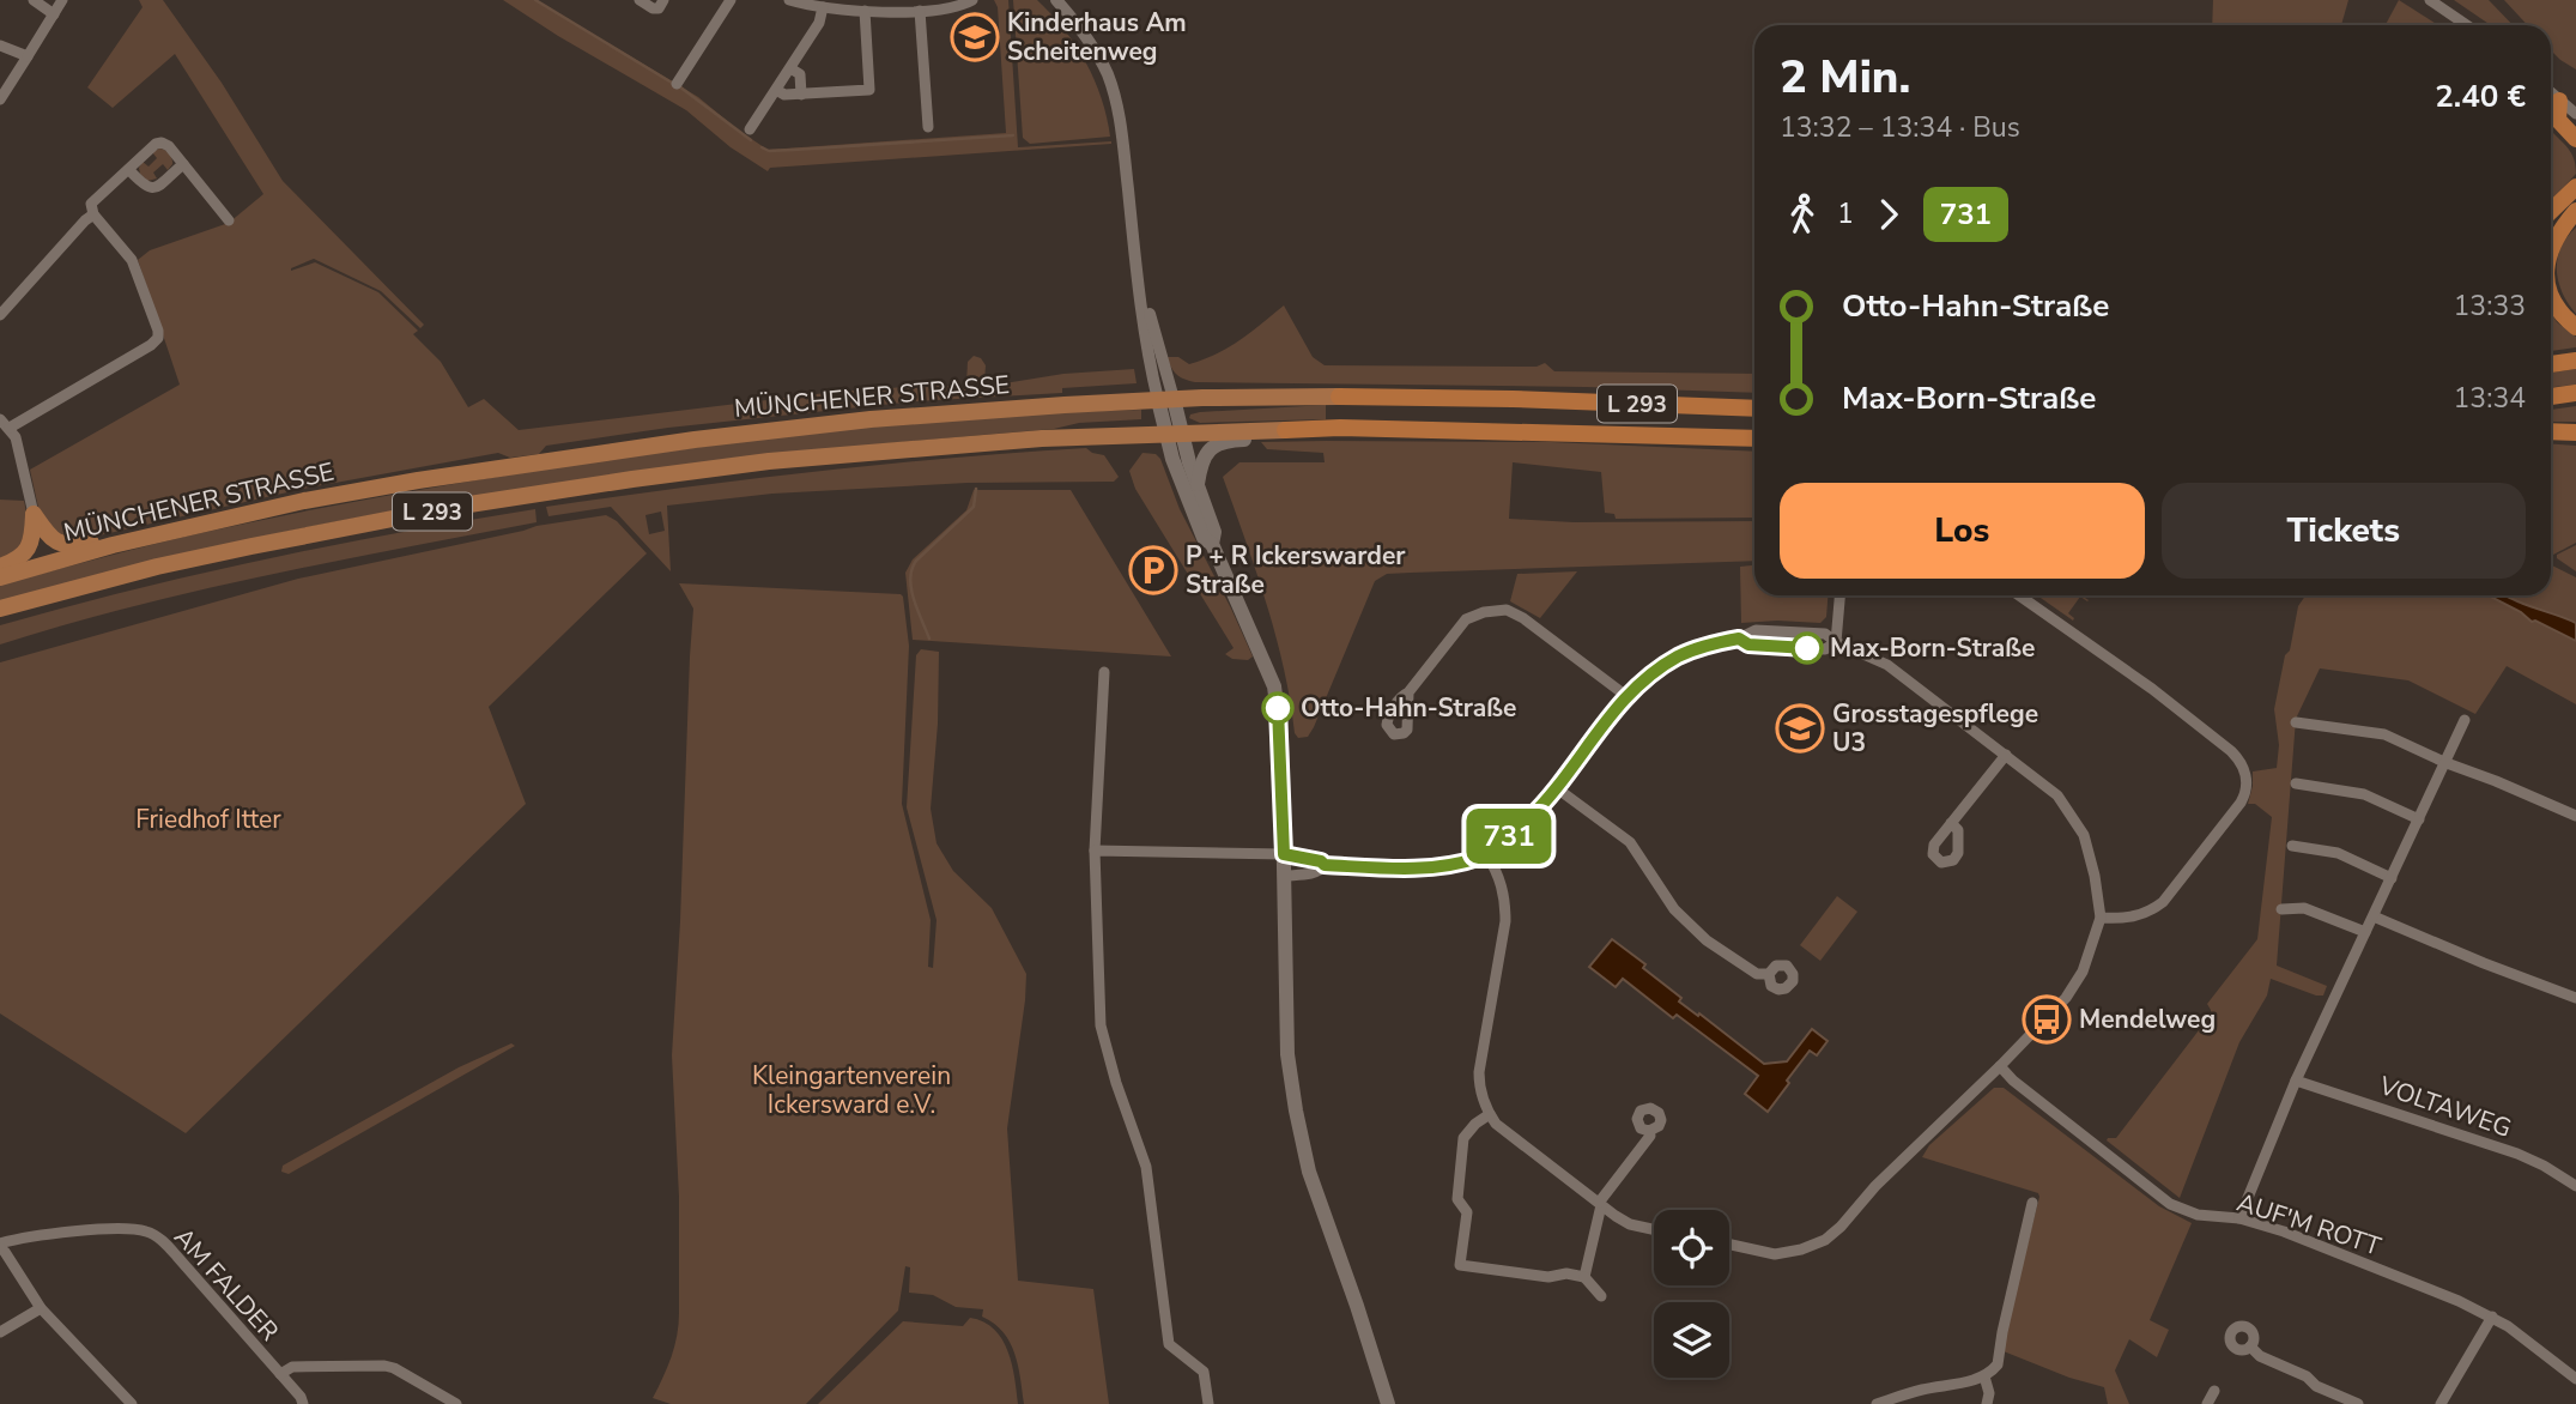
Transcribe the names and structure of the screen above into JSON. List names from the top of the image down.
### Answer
{
  "streets": {
    "highway": ["MÜNCHENER STRASSE", "L 293"],
    "street": ["VOLTAWEG", "AUF'M ROTT", "AM FALDER"]
  },
  "parks": ["Friedhof Itter", "Kleingartenverein Ickersward e.V."],
  "places": {
    "school or university": ["Kinderhaus Am Scheitenweg", "Grosstagespflege U3"],
    "parking": ["P + R Ickerswarder Straße"],
    "other": ["Max-Born-Straße", "Otto-Hahn-Straße"],
    "bus stop": ["Mendelweg"]
  },
  "lines": ["bus line 731"],
  "page": {
    "on_map": "731",
    "heading": ["2 Min.", "13:32 – 13:34 · Bus", "2.40 €"],
    "legs": ["1", "731"],
    "list": [
      {
        "name": "Otto-Hahn-Straße",
        "value": "13:33"
      },
      {
        "name": "Max-Born-Straße",
        "value": "13:34"
      }
    ],
    "buttons": ["Los", "Tickets"]
  }
}
